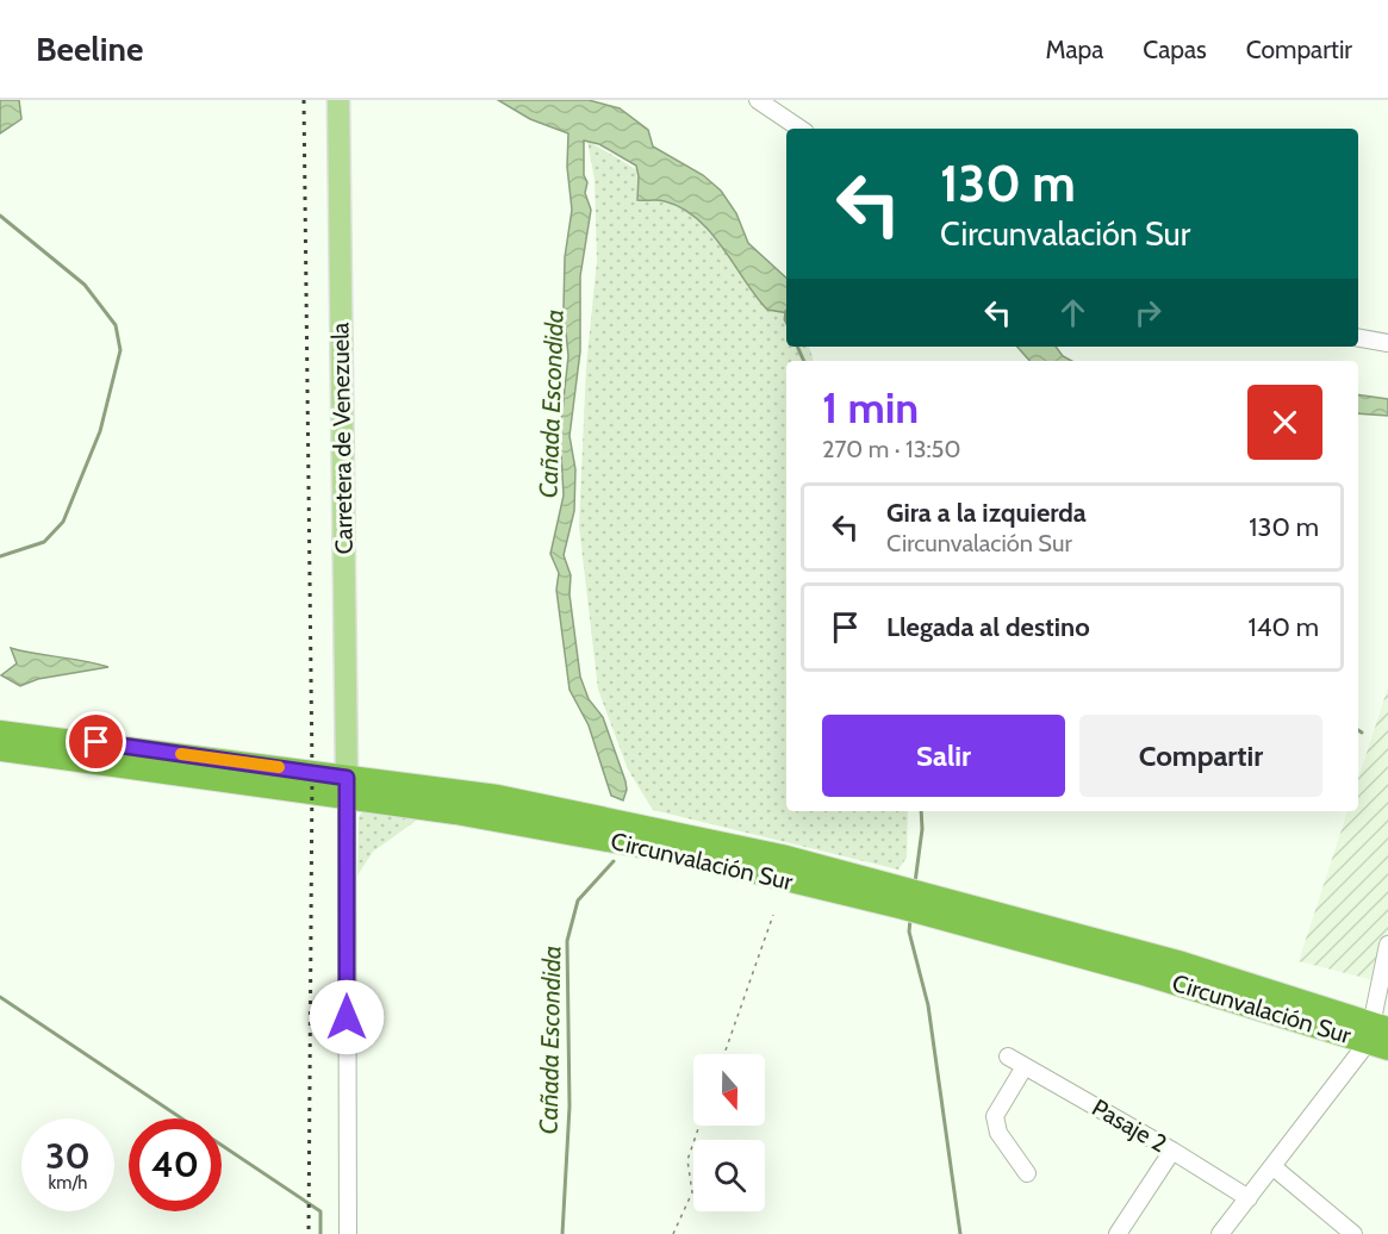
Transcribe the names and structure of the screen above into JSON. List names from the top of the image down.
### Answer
{
  "streets": {
    "highway": ["Circunvalación Sur"],
    "main road": ["Carretera de Venezuela"],
    "street": ["Pasaje 2"]
  },
  "crossings": [
    ["Carretera de Venezuela", "Circunvalación Sur"]
  ],
  "water": ["Cañada Escondida"],
  "north": "bottom",
  "page": {
    "header": "Beeline",
    "nav": ["Mapa", "Capas", "Compartir"],
    "turn": ["130 m", "Circunvalación Sur"],
    "heading": ["1 min", "270 m · 13:50"],
    "list": [
      {
        "name": "Gira a la izquierda",
        "note": "Circunvalación Sur",
        "value": "130 m"
      },
      {
        "name": "Llegada al destino",
        "value": "140 m"
      }
    ],
    "buttons": ["Salir", "Compartir"],
    "speed": "30 km/h",
    "limit": "40"
  }
}
